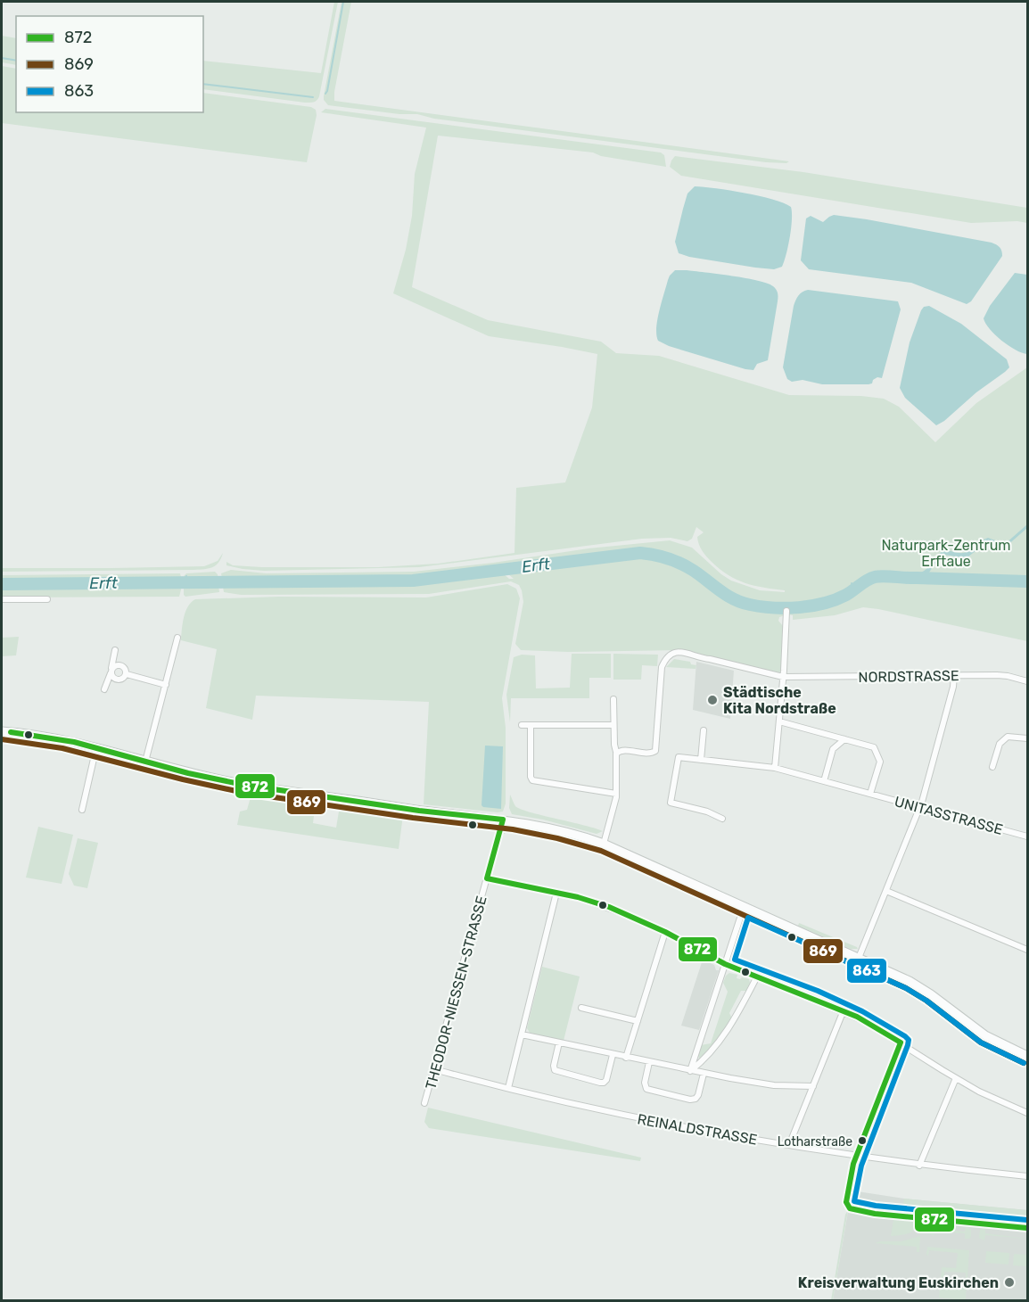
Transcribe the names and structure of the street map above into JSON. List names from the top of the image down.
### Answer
{
  "streets": {
    "street": [
      "NORDSTRASSE",
      "UNITASSTRASSE",
      "THEODOR-NIESSEN-STRASSE",
      "REINALDSTRASSE"
    ]
  },
  "crossings": [
    ["THEODOR-NIESSEN-STRASSE", "REINALDSTRASSE"]
  ],
  "water": ["Erft"],
  "parks": ["Naturpark-Zentrum Erftaue"],
  "places": ["Städtische Kita Nordstraße", "Lotharstraße", "Kreisverwaltung Euskirchen"],
  "lines": ["transit line 872", "transit line 869", "transit line 863"],
  "legend": ["872", "869", "863"]
}
